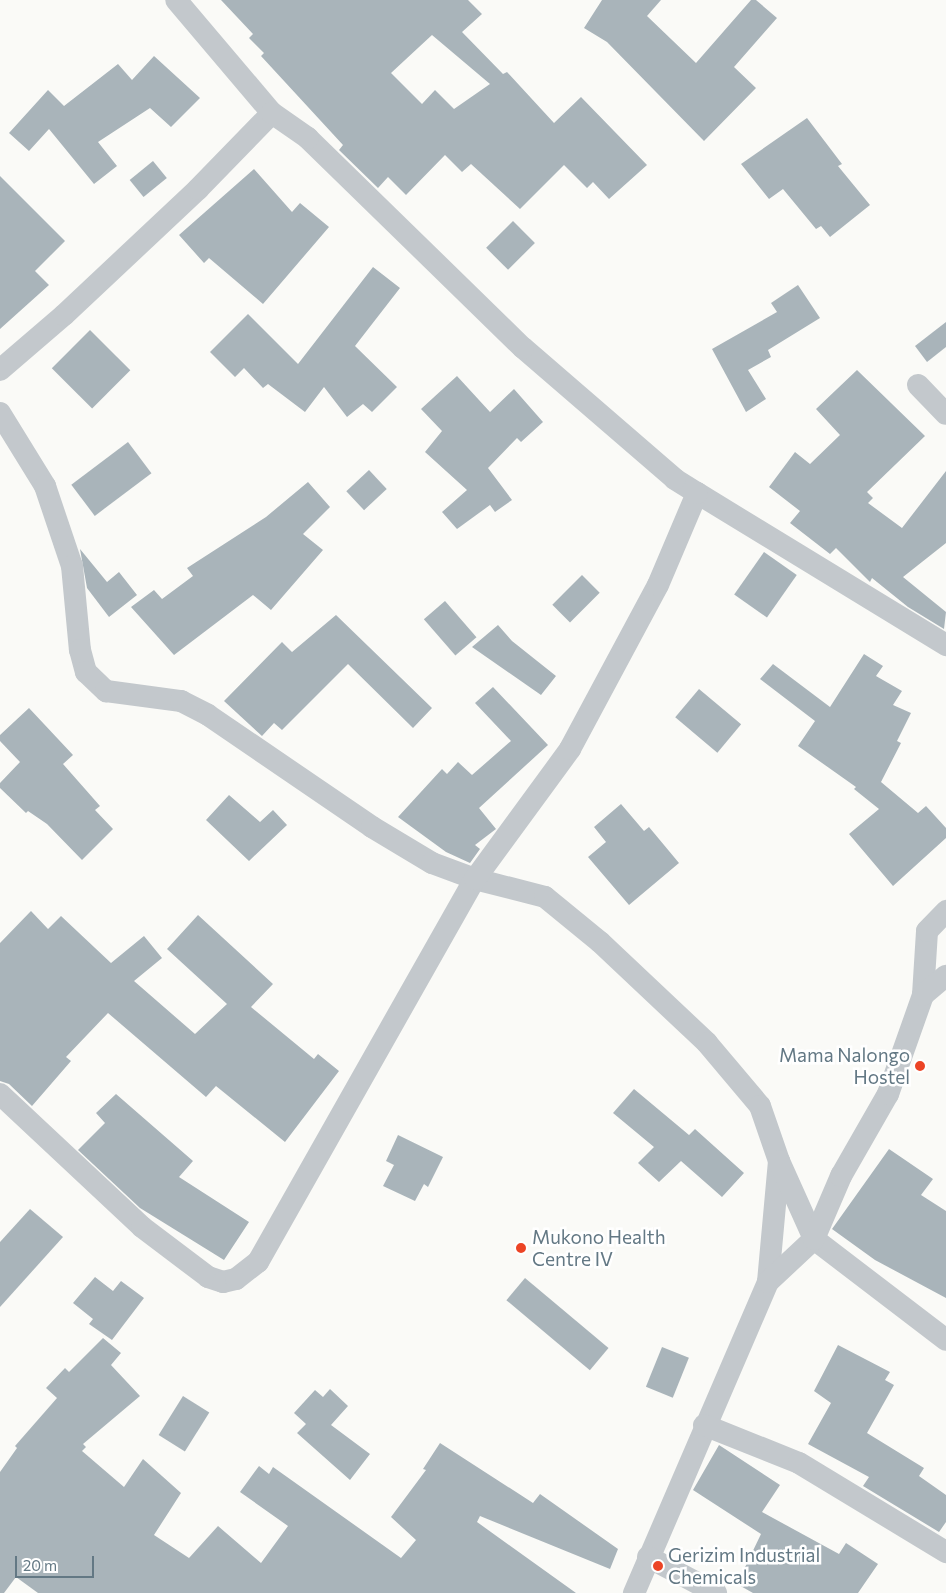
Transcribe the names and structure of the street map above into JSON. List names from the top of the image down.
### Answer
{
  "places": ["Mama Nalongo Hostel", "Mukono Health Centre IV", "Gerizim Industrial Chemicals"],
  "scale_bar": "20 m"
}
